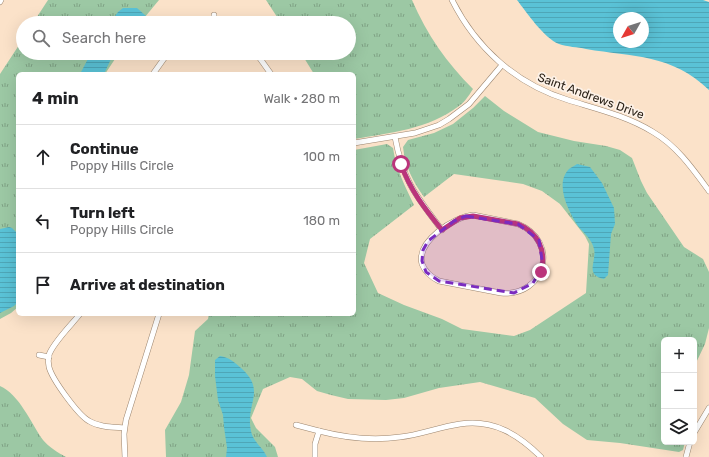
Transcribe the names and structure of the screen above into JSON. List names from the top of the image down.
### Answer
{
  "streets": {
    "street": ["Saint Andrews Drive"]
  },
  "north": "bottom left",
  "page": {
    "search": "Search here",
    "heading": ["4 min", "Walk · 280 m"],
    "list": [
      ["Continue", "Poppy Hills Circle", "100 m"],
      ["Turn left", "Poppy Hills Circle", "180 m"],
      "Arrive at destination"
    ],
    "map_buttons": ["+", "−"]
  }
}
